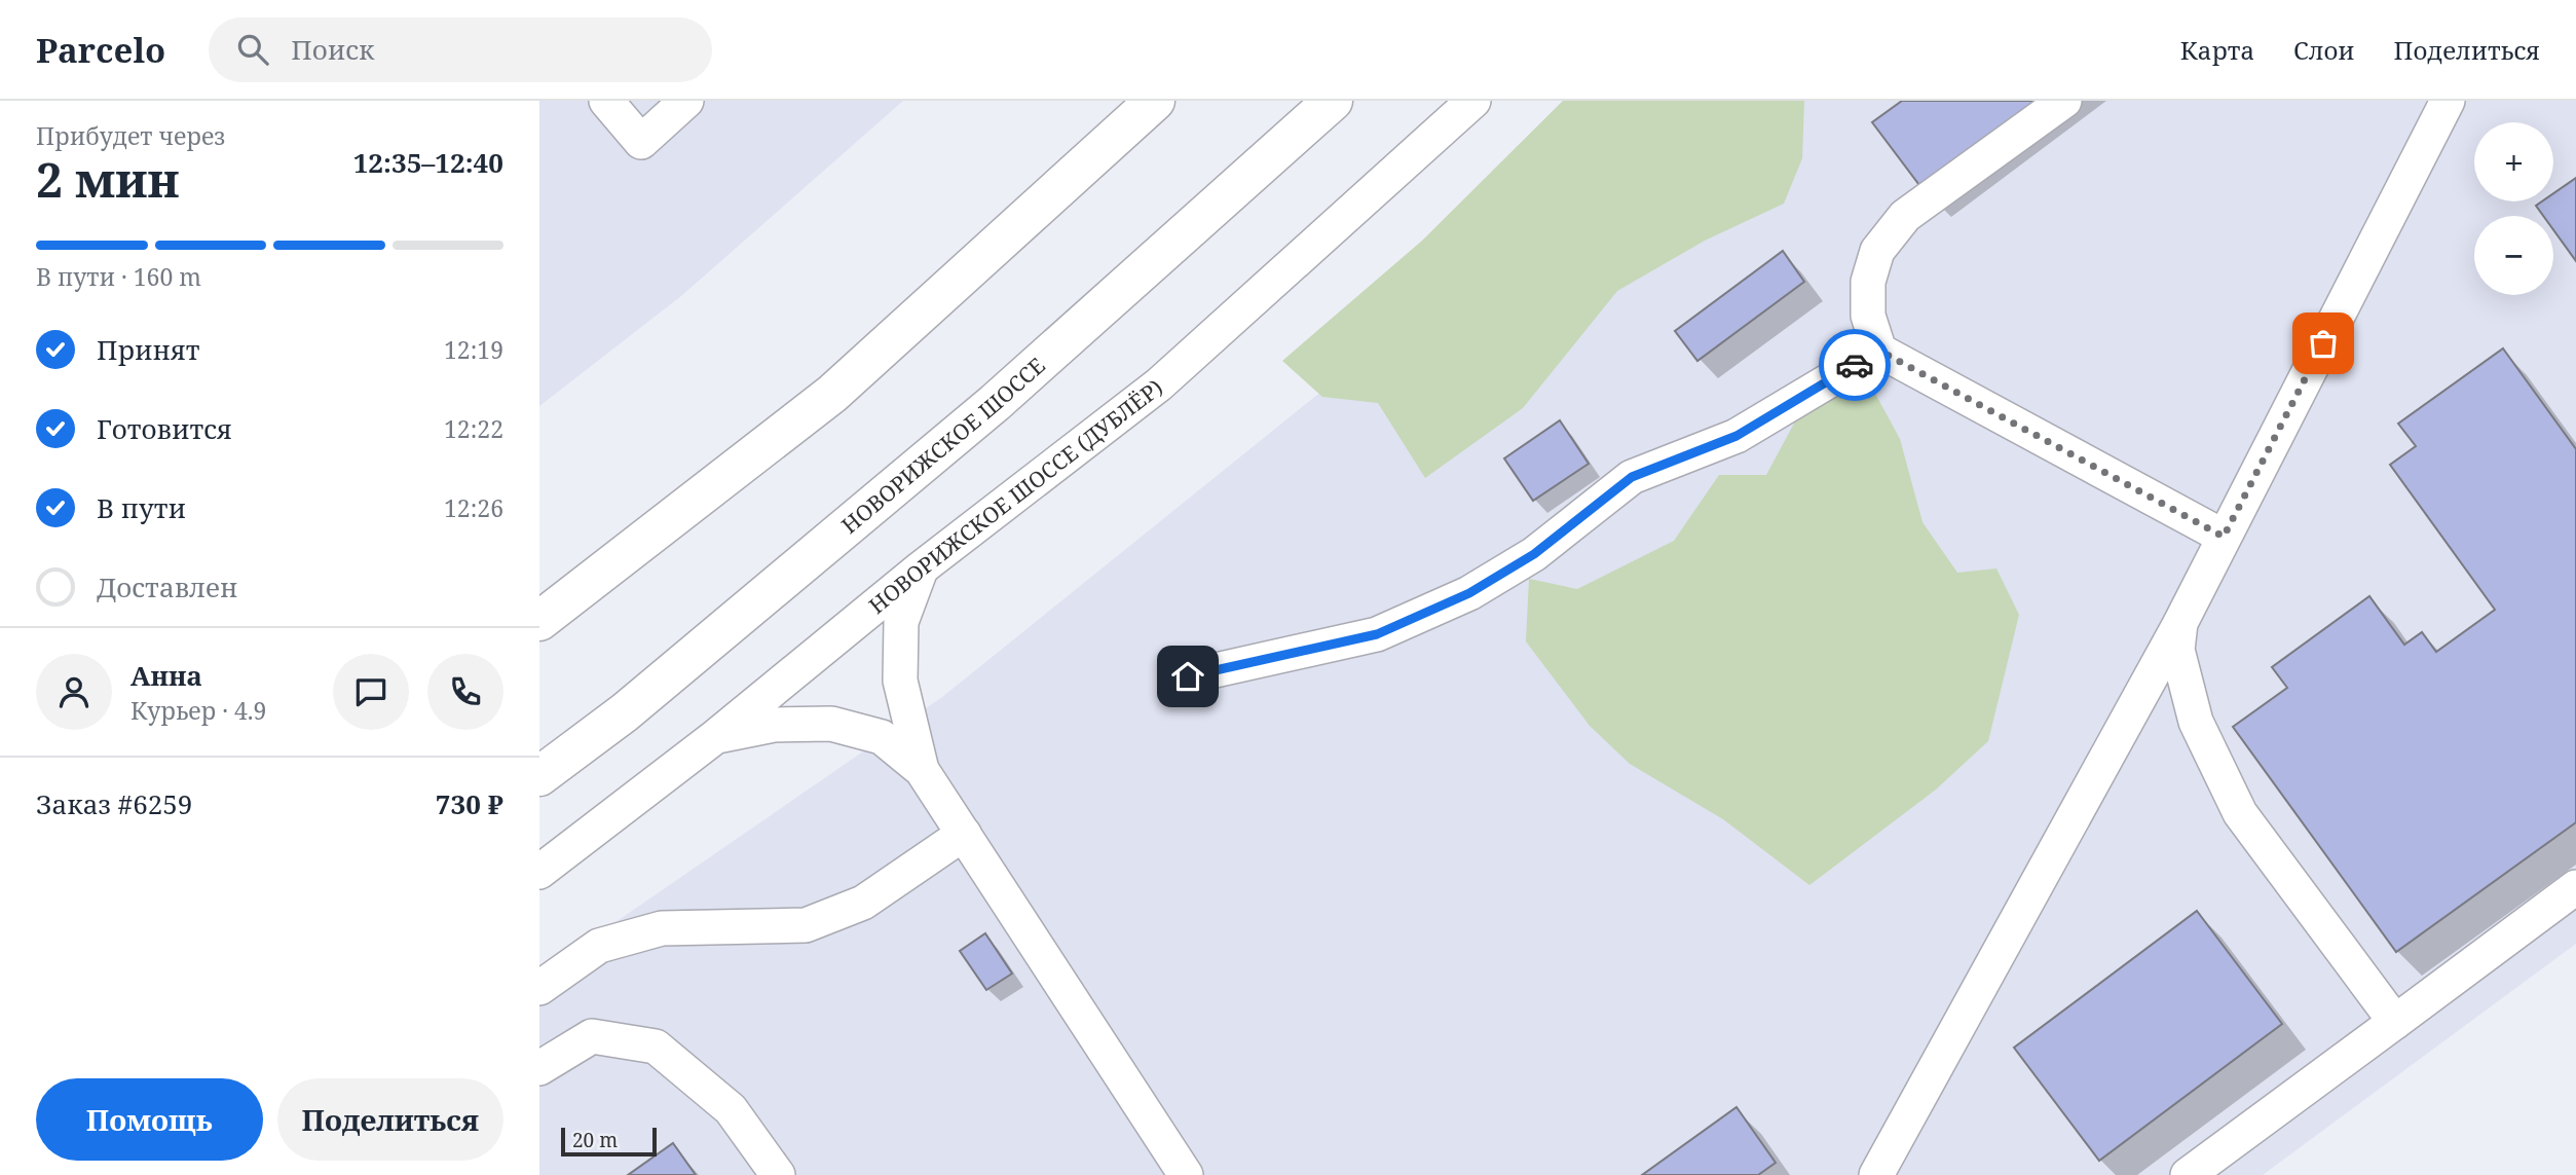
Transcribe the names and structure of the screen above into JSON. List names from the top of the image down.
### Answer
{
  "streets": {
    "highway": ["НОВОРИЖСКОЕ ШОССЕ"],
    "street": ["НОВОРИЖСКОЕ ШОССЕ (ДУБЛЁР)"]
  },
  "scale_bar": "20 m",
  "page": {
    "header": "Parcelo",
    "search": "Поиск",
    "nav": ["Карта", "Слои", "Поделиться"],
    "heading": ["2 мин", "Прибудет через", "12:35–12:40"],
    "panel": [
      "Анна",
      "Курьер · 4.9",
      "Заказ #6259",
      "730 ₽"
    ],
    "map_buttons": ["+", "−"],
    "bar": "В пути · 160 m",
    "list": [
      ["Принят", "12:19"],
      ["Готовится", "12:22"],
      ["В пути", "12:26"],
      "Доставлен"
    ],
    "buttons": ["Помощь", "Поделиться"],
    "scale": "20 m"
  }
}
